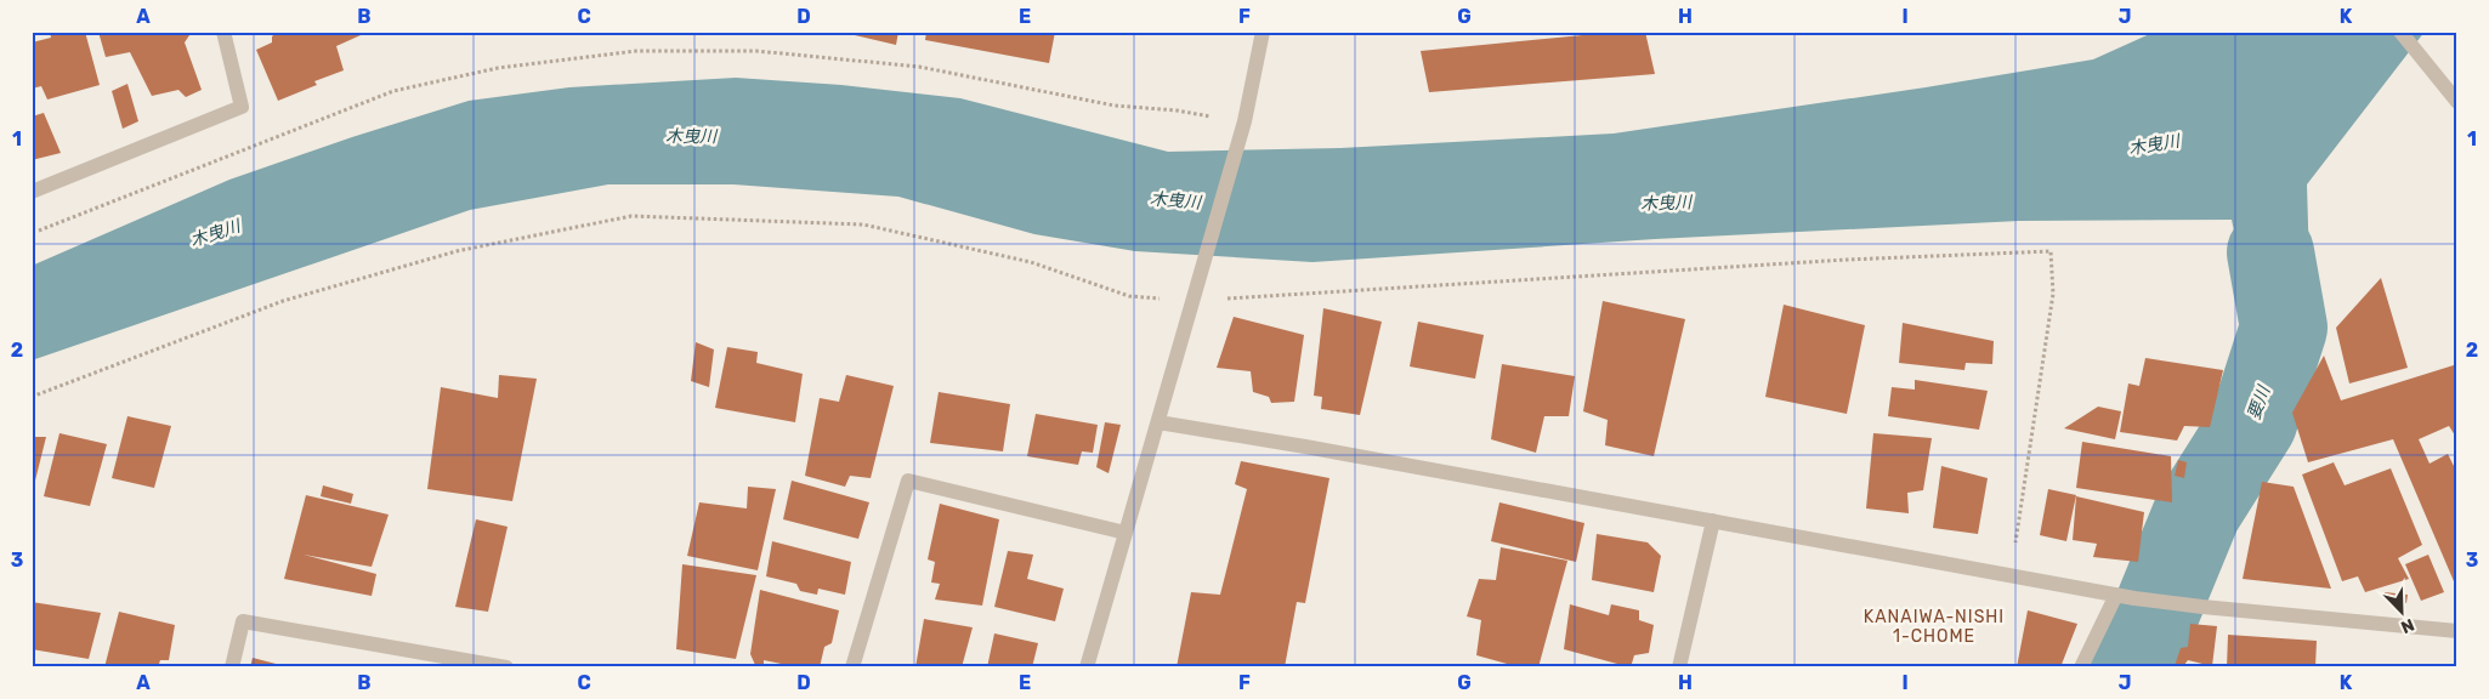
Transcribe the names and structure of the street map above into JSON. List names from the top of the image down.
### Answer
{
  "districts": ["KANAIWA-NISHI 1-CHOME"],
  "water": ["木曳川", "要川"],
  "north": "bottom right",
  "grid": {
    "columns": [
      "A",
      "B",
      "C",
      "D",
      "E",
      "F",
      "G",
      "H",
      "I",
      "J",
      "K"
    ],
    "rows": ["1", "2", "3"]
  }
}
